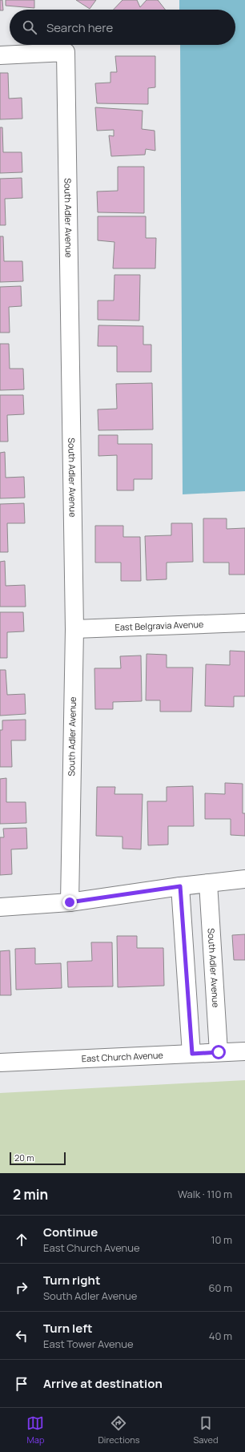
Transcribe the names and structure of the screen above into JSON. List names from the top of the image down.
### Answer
{
  "streets": {
    "street": ["South Adler Avenue", "East Belgravia Avenue", "East Church Avenue"]
  },
  "crossings": [
    ["South Adler Avenue", "East Belgravia Avenue"],
    ["South Adler Avenue", "East Church Avenue"]
  ],
  "scale_bar": "20 m",
  "page": {
    "search": "Search here",
    "scale": "20 m",
    "heading": ["2 min", "Walk · 110 m"],
    "list": [
      ["Continue", "East Church Avenue", "10 m"],
      ["Turn right", "South Adler Avenue", "60 m"],
      ["Turn left", "East Tower Avenue", "40 m"],
      "Arrive at destination"
    ],
    "nav": ["Map", "Directions", "Saved"]
  }
}
